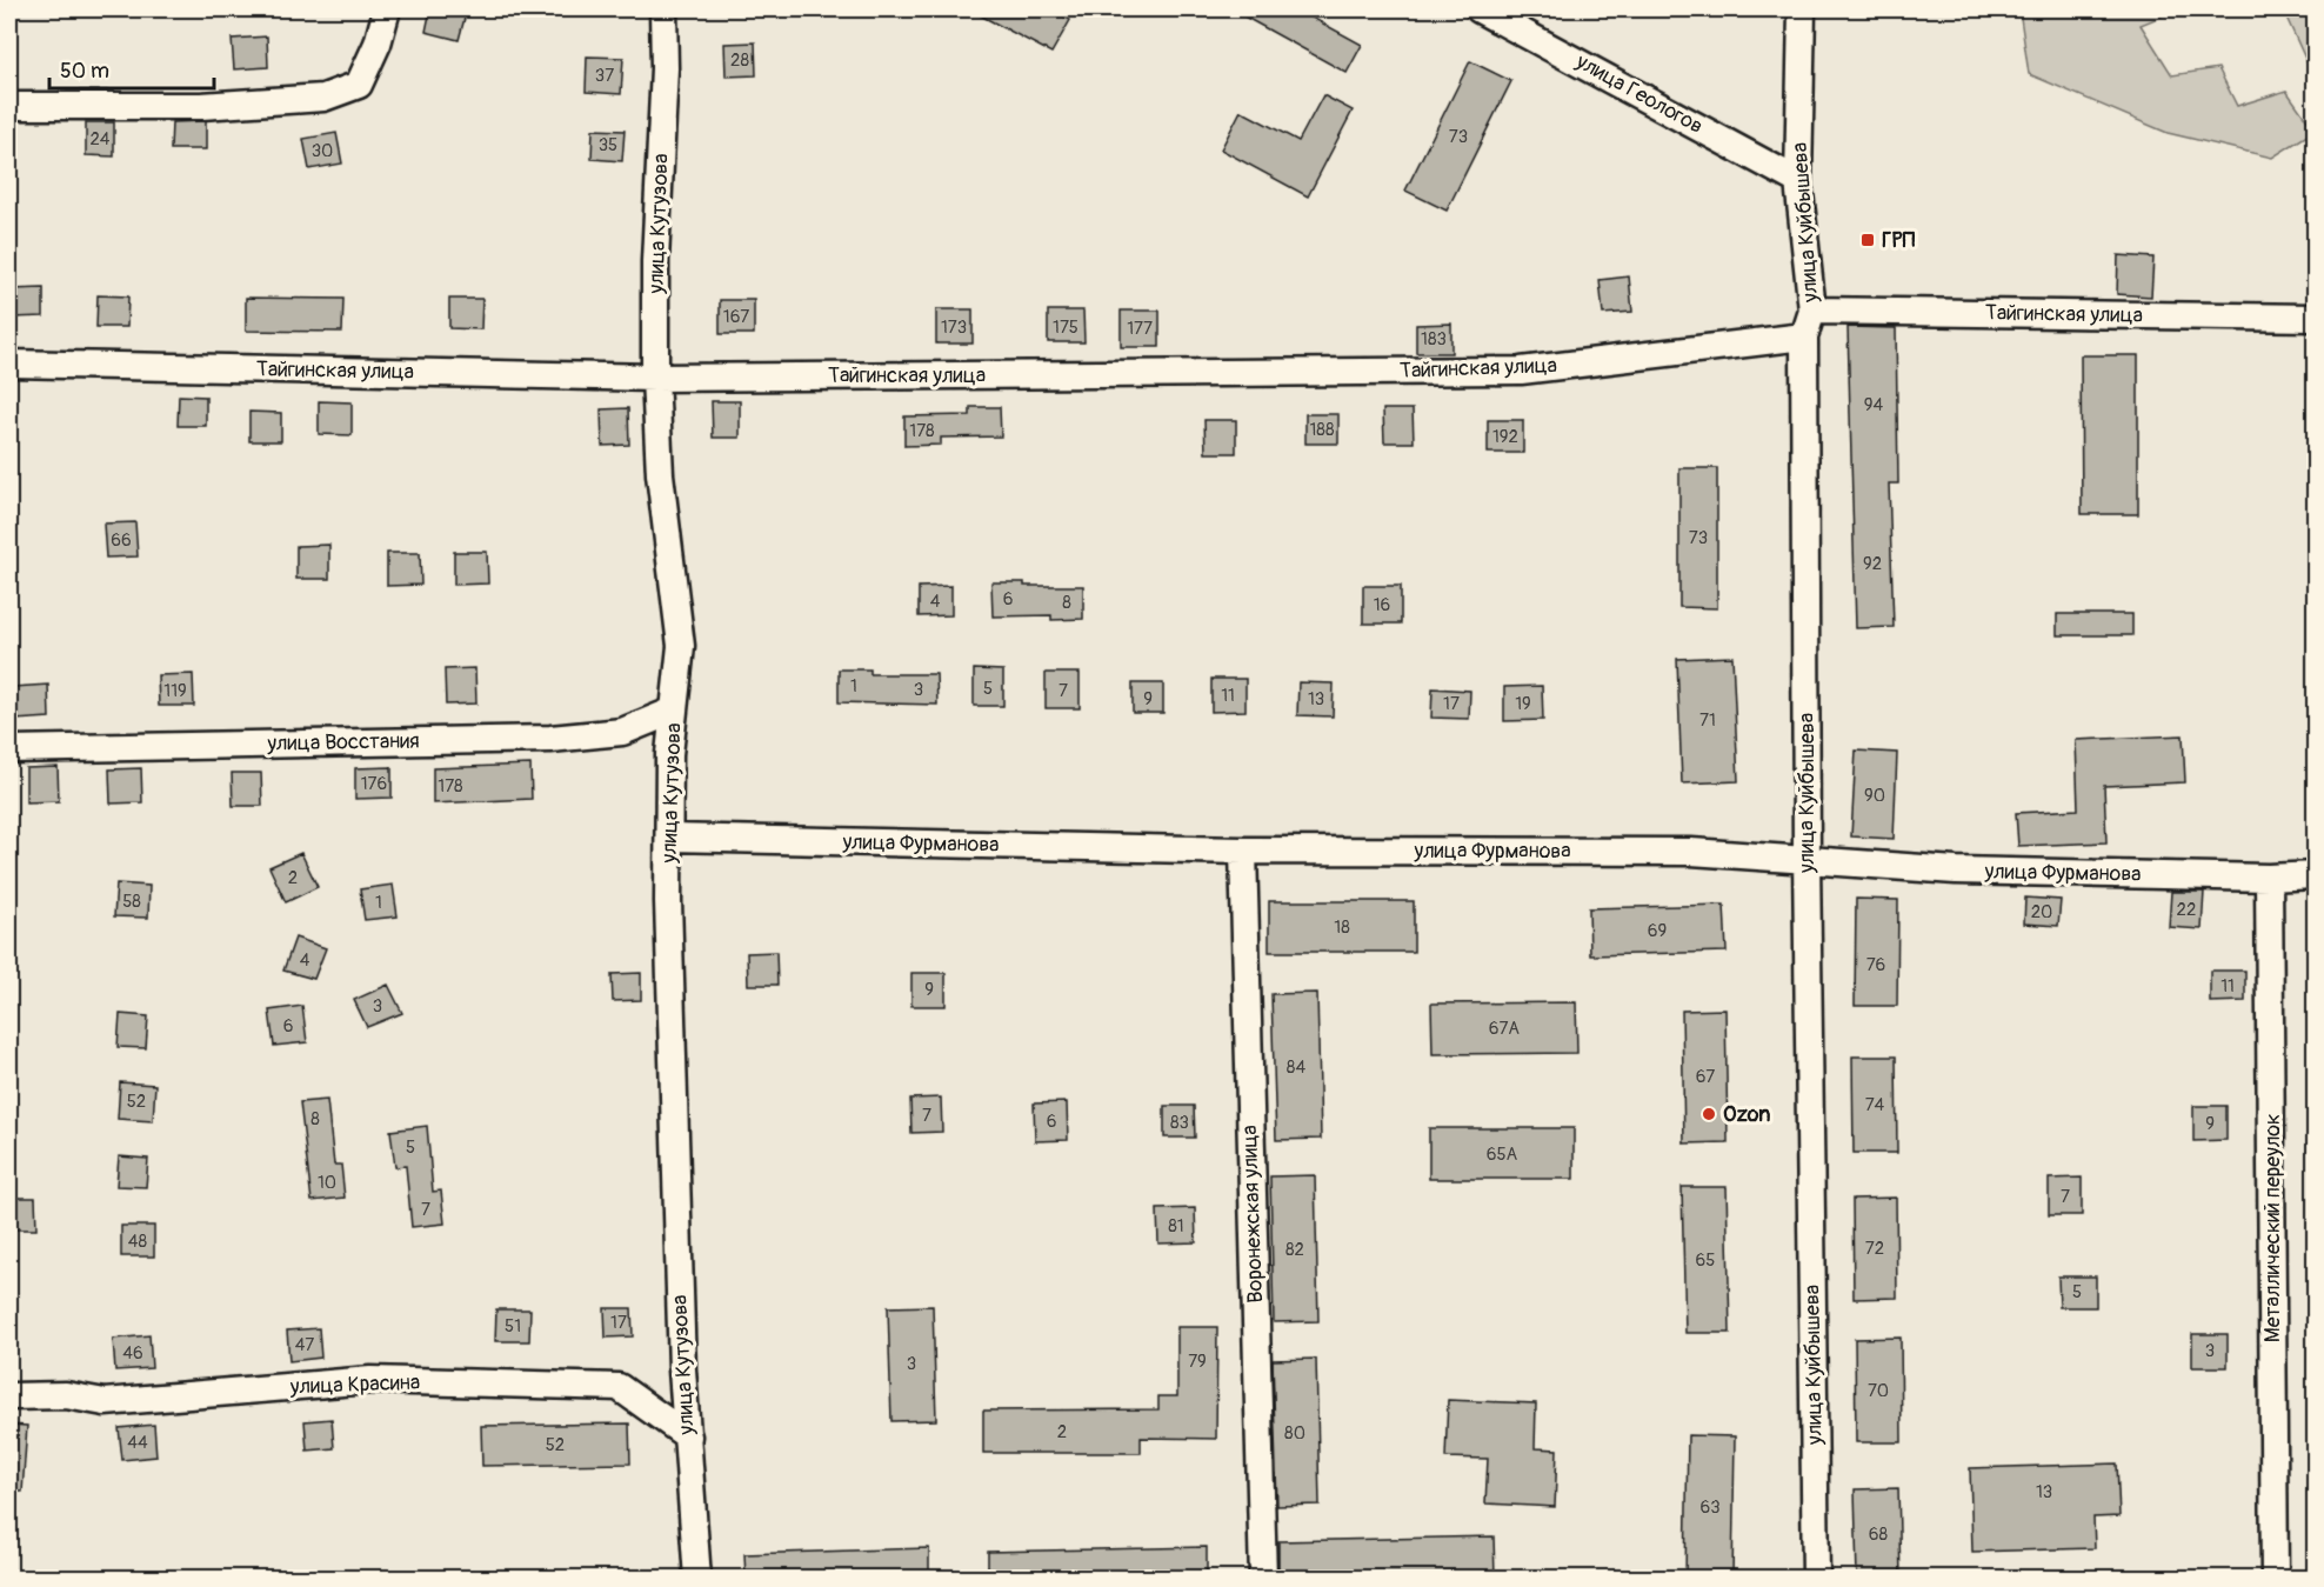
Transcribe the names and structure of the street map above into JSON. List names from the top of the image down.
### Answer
{
  "streets": {
    "street": [
      "улица Геологов",
      "улица Куйбышева",
      "улица Кутузова",
      "Тайгинская улица",
      "улица Восстания",
      "улица Фурманова",
      "Воронежская улица",
      "Металлический переулок",
      "улица Красина"
    ]
  },
  "crossings": [
    ["улица Геологов", "улица Куйбышева"],
    ["улица Куйбышева", "Тайгинская улица"],
    ["улица Куйбышева", "улица Фурманова"],
    ["улица Кутузова", "Тайгинская улица"],
    ["улица Кутузова", "улица Восстания"],
    ["улица Кутузова", "улица Фурманова"],
    ["улица Кутузова", "улица Красина"],
    ["улица Фурманова", "Воронежская улица"],
    ["улица Фурманова", "Металлический переулок"]
  ],
  "places": {
    "transit": ["ГРП"],
    "other": ["Ozon"]
  },
  "house_numbers": [
    "28",
    "37",
    "73",
    "24",
    "35",
    "30",
    "167",
    "173",
    "175",
    "177",
    "183",
    "94",
    "188",
    "178",
    "192",
    "73",
    "66",
    "92",
    "6",
    "4",
    "8",
    "16",
    "1",
    "5",
    "3",
    "119",
    "7",
    "11",
    "9",
    "13",
    "17",
    "19",
    "71",
    "176",
    "178",
    "90",
    "2",
    "58",
    "1",
    "22",
    "20",
    "18",
    "69",
    "4",
    "76",
    "11",
    "9",
    "3",
    "6",
    "67А",
    "84",
    "67",
    "52",
    "74",
    "7",
    "8",
    "6",
    "83",
    "9",
    "5",
    "65А",
    "10",
    "7",
    "7",
    "81",
    "48",
    "72",
    "82",
    "65",
    "5",
    "17",
    "51",
    "47",
    "3",
    "46",
    "79",
    "3",
    "70",
    "2",
    "80",
    "44",
    "52",
    "13",
    "63",
    "68"
  ],
  "scale_bar": "50 m"
}
